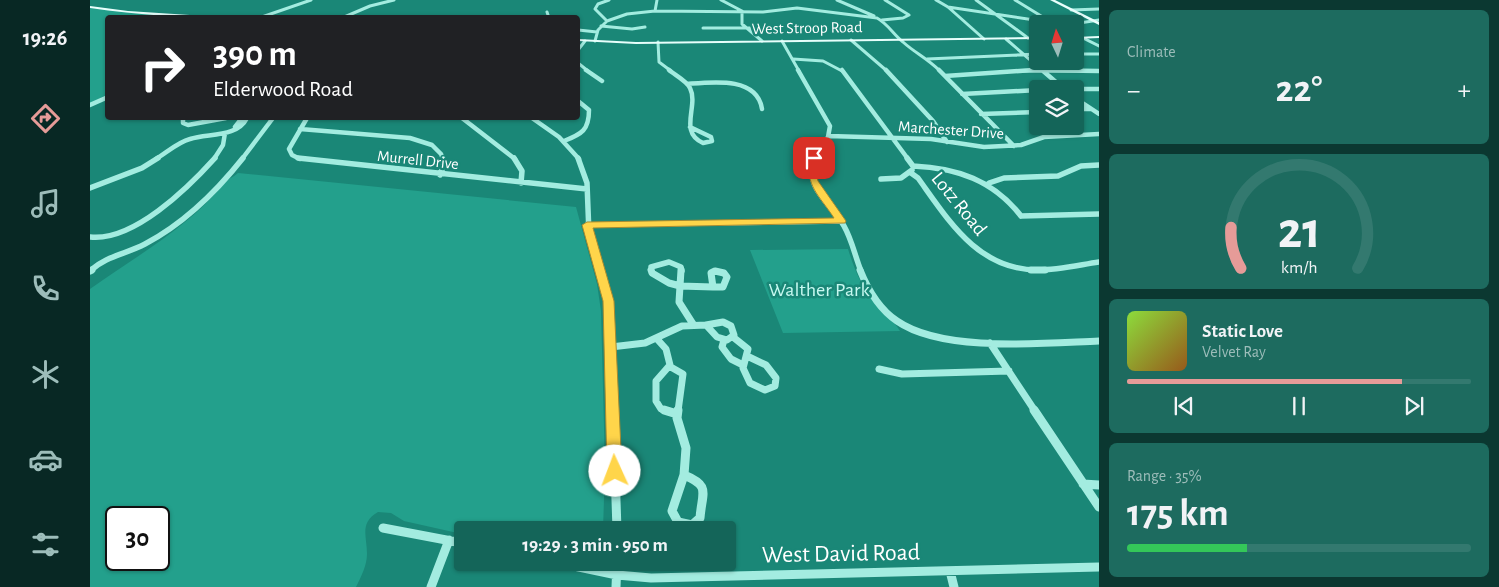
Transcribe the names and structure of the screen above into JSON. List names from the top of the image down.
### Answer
{
  "streets": {
    "main road": ["West Stroop Road"],
    "street": [
      "Marchester Drive",
      "Murrell Drive",
      "Lotz Road",
      "West David Road"
    ]
  },
  "crossings": [
    ["Marchester Drive", "Lotz Road"]
  ],
  "parks": ["Walther Park"],
  "north": "top",
  "page": {
    "tabs": "19:26",
    "tile": [
      "Climate",
      ["Range · 35%", "175 km"]
    ],
    "turn": ["390 m", "Elderwood Road"],
    "heat": ["−", "22°", "+"],
    "song": ["Static Love", "Velvet Ray"],
    "limit": "30",
    "trip": "19:29 · 3 min · 950 m",
    "gauge": ["21", "km/h"]
  }
}
